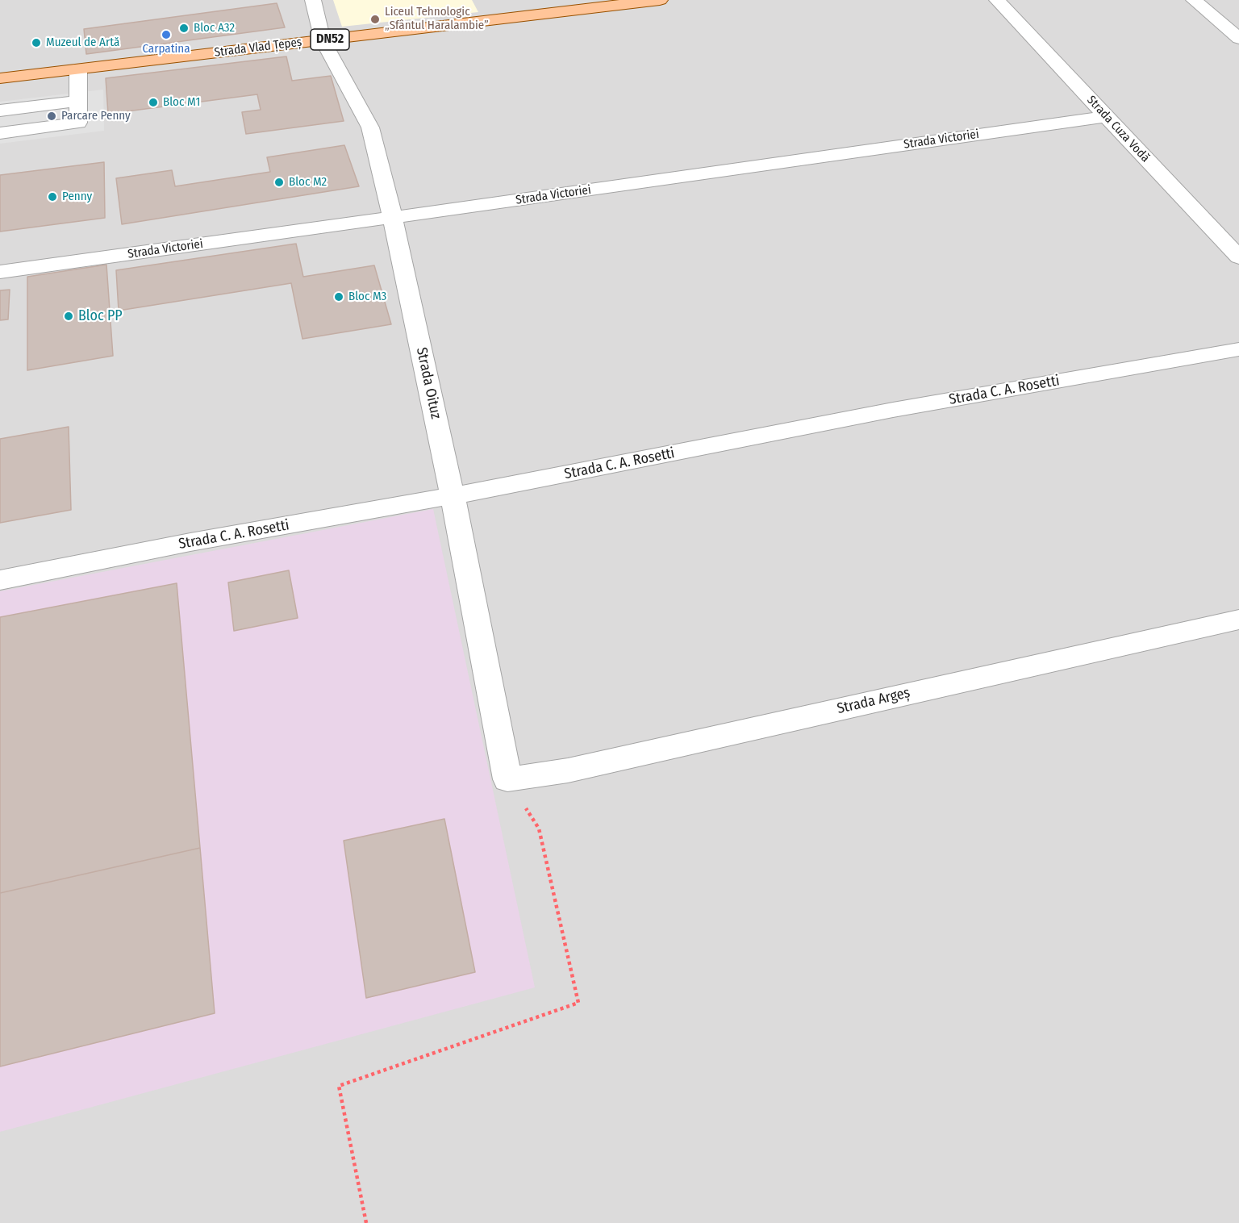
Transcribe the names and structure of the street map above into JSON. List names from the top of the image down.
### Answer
{
  "streets": {
    "main road": ["DN52", "Strada Vlad Țepeș"],
    "street": [
      "Strada Cuza Vodă",
      "Strada Victoriei",
      "Strada Oituz",
      "Strada C. A. Rosetti",
      "Strada Argeș"
    ]
  },
  "crossings": [
    ["Strada Vlad Țepeș", "Strada Oituz"],
    ["Strada Cuza Vodă", "Strada Victoriei"],
    ["Strada Victoriei", "Strada Oituz"],
    ["Strada Oituz", "Strada C. A. Rosetti"],
    ["Strada Oituz", "Strada Argeș"]
  ],
  "places": [
    "Liceul Tehnologic „Sfântul Haralambie”",
    "Bloc A32",
    "Carpatina",
    "Muzeul de Artă",
    "Bloc M1",
    "Parcare Penny",
    "Bloc M2",
    "Penny",
    "Bloc M3",
    "Bloc PP"
  ]
}
